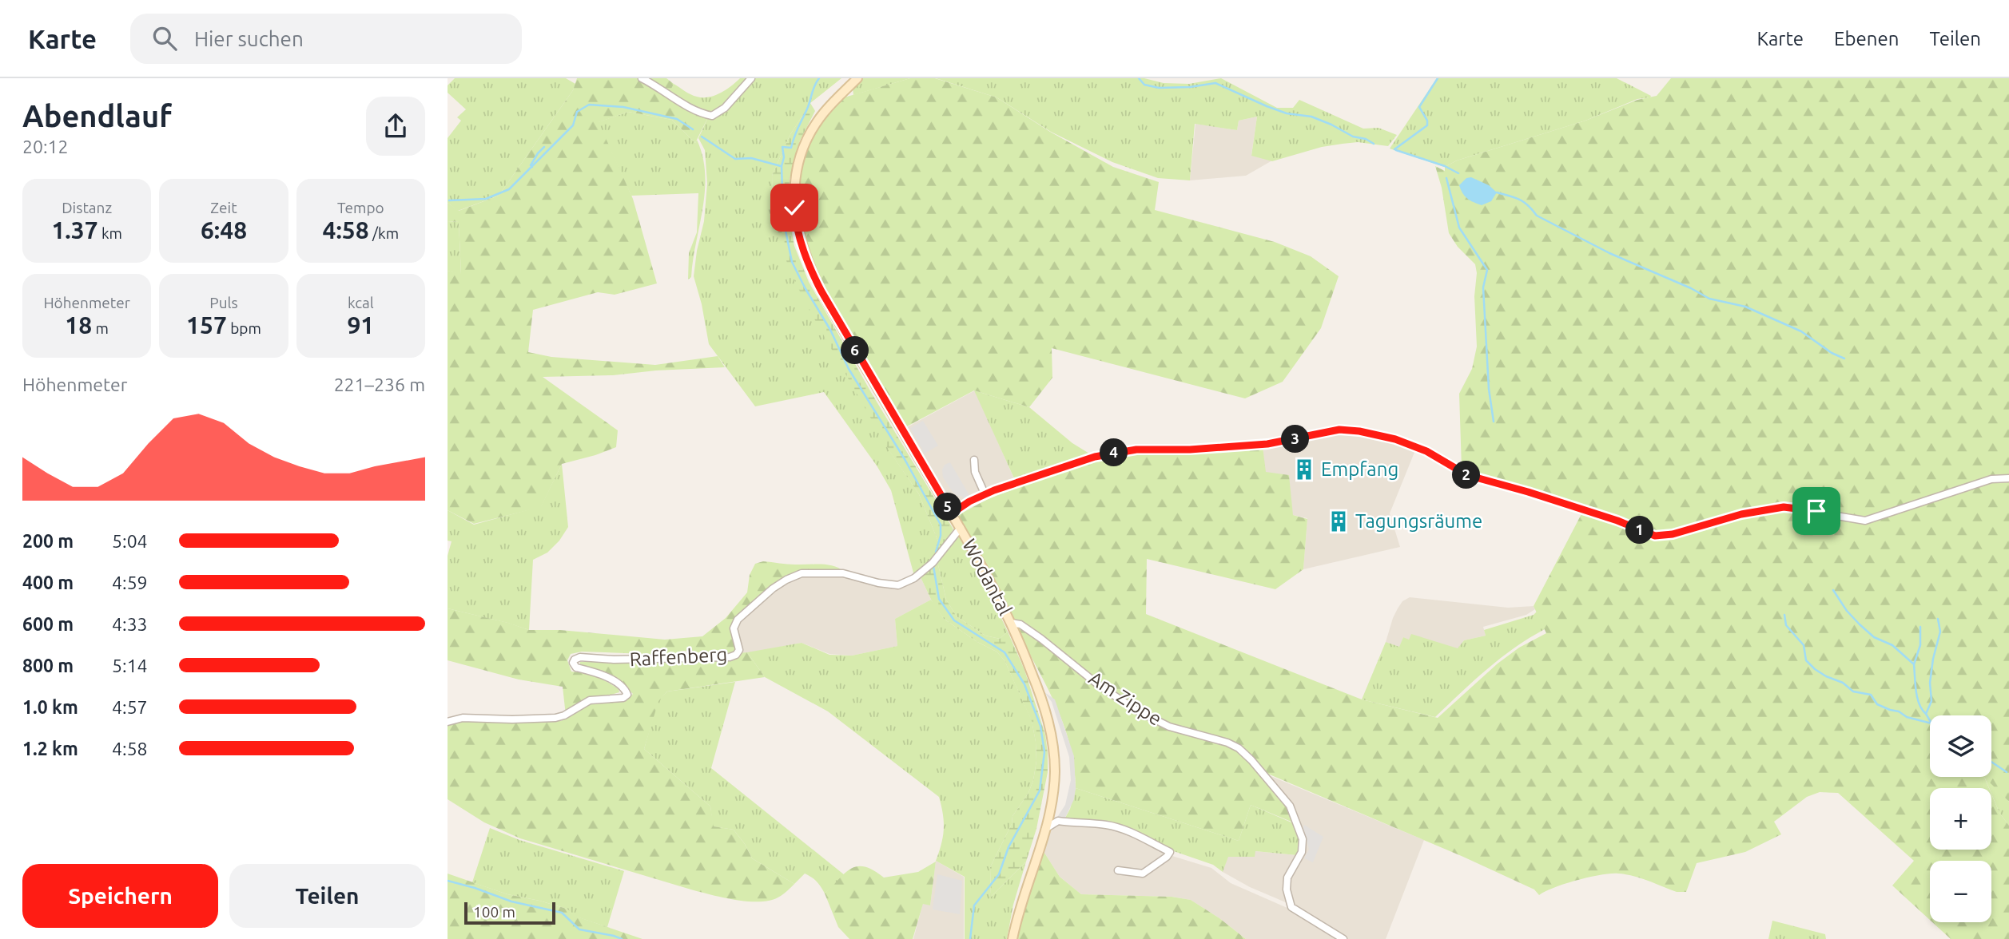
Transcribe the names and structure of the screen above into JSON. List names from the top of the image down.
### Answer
{
  "streets": {
    "main road": ["Wodantal"],
    "street": ["Raffenberg", "Am Zippe"]
  },
  "crossings": [
    ["Wodantal", "Raffenberg"],
    ["Wodantal", "Am Zippe"]
  ],
  "places": {
    "building": ["Empfang", "Tagungsräume"]
  },
  "scale_bar": "100 m",
  "page": {
    "header": "Karte",
    "search": "Hier suchen",
    "nav": ["Karte", "Ebenen", "Teilen"],
    "heading": ["Abendlauf", "20:12"],
    "stats": [
      ["Distanz", "1.37 km"],
      ["Zeit", "6:48"],
      ["Tempo", "4:58 /km"],
      ["Höhenmeter", "18 m"],
      ["Puls", "157 bpm"],
      ["kcal", "91"]
    ],
    "pins": [
      "6",
      "3",
      "4",
      "2",
      "5",
      "1"
    ],
    "chart": ["Höhenmeter", "221–236 m"],
    "list": [
      {
        "name": "200 m",
        "note": "5:04"
      },
      {
        "name": "400 m",
        "note": "4:59"
      },
      {
        "name": "600 m",
        "note": "4:33"
      },
      {
        "name": "800 m",
        "note": "5:14"
      },
      {
        "name": "1.0 km",
        "note": "4:57"
      },
      {
        "name": "1.2 km",
        "note": "4:58"
      }
    ],
    "map_buttons": ["+", "−"],
    "buttons": ["Speichern", "Teilen"],
    "scale": "100 m"
  }
}
